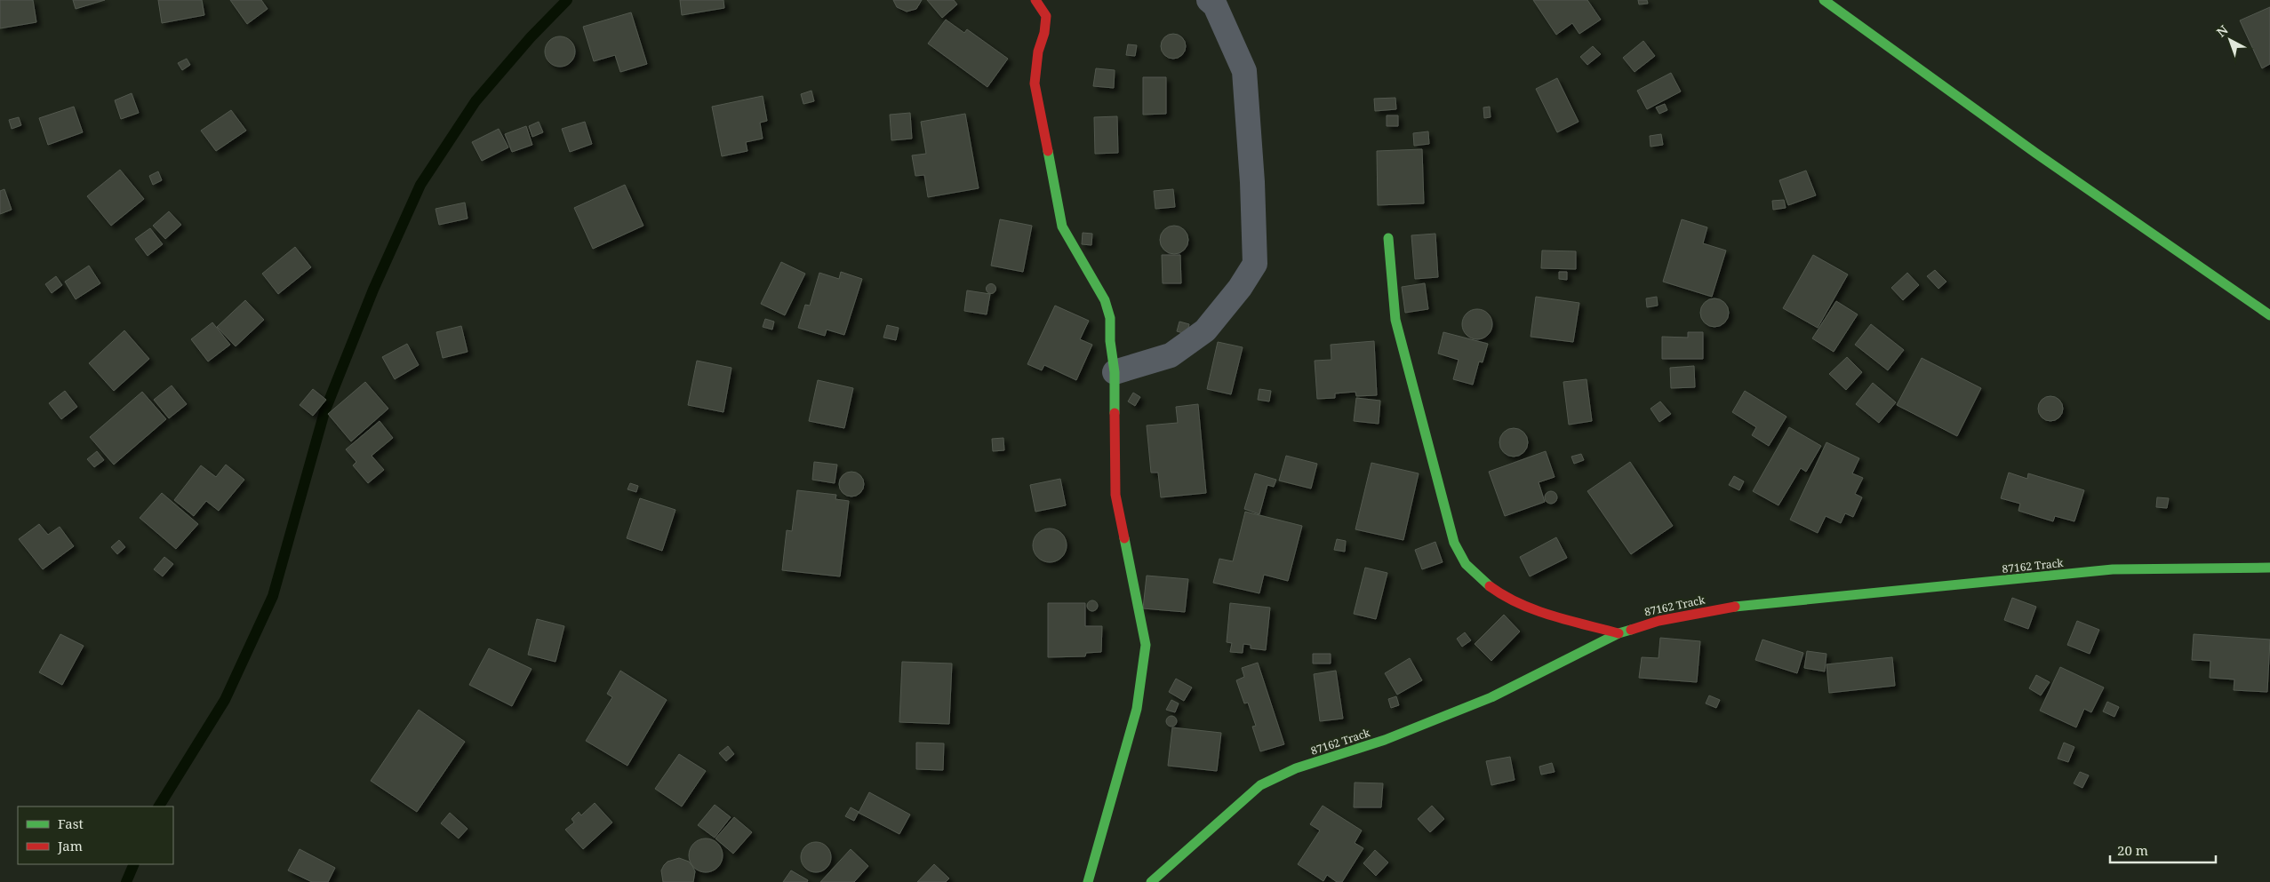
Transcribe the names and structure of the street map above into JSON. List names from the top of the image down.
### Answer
{
  "streets": {
    "street": ["87162 Track"]
  },
  "legend": ["Fast", "Jam"],
  "scale_bar": "20 m",
  "north": "top left"
}
